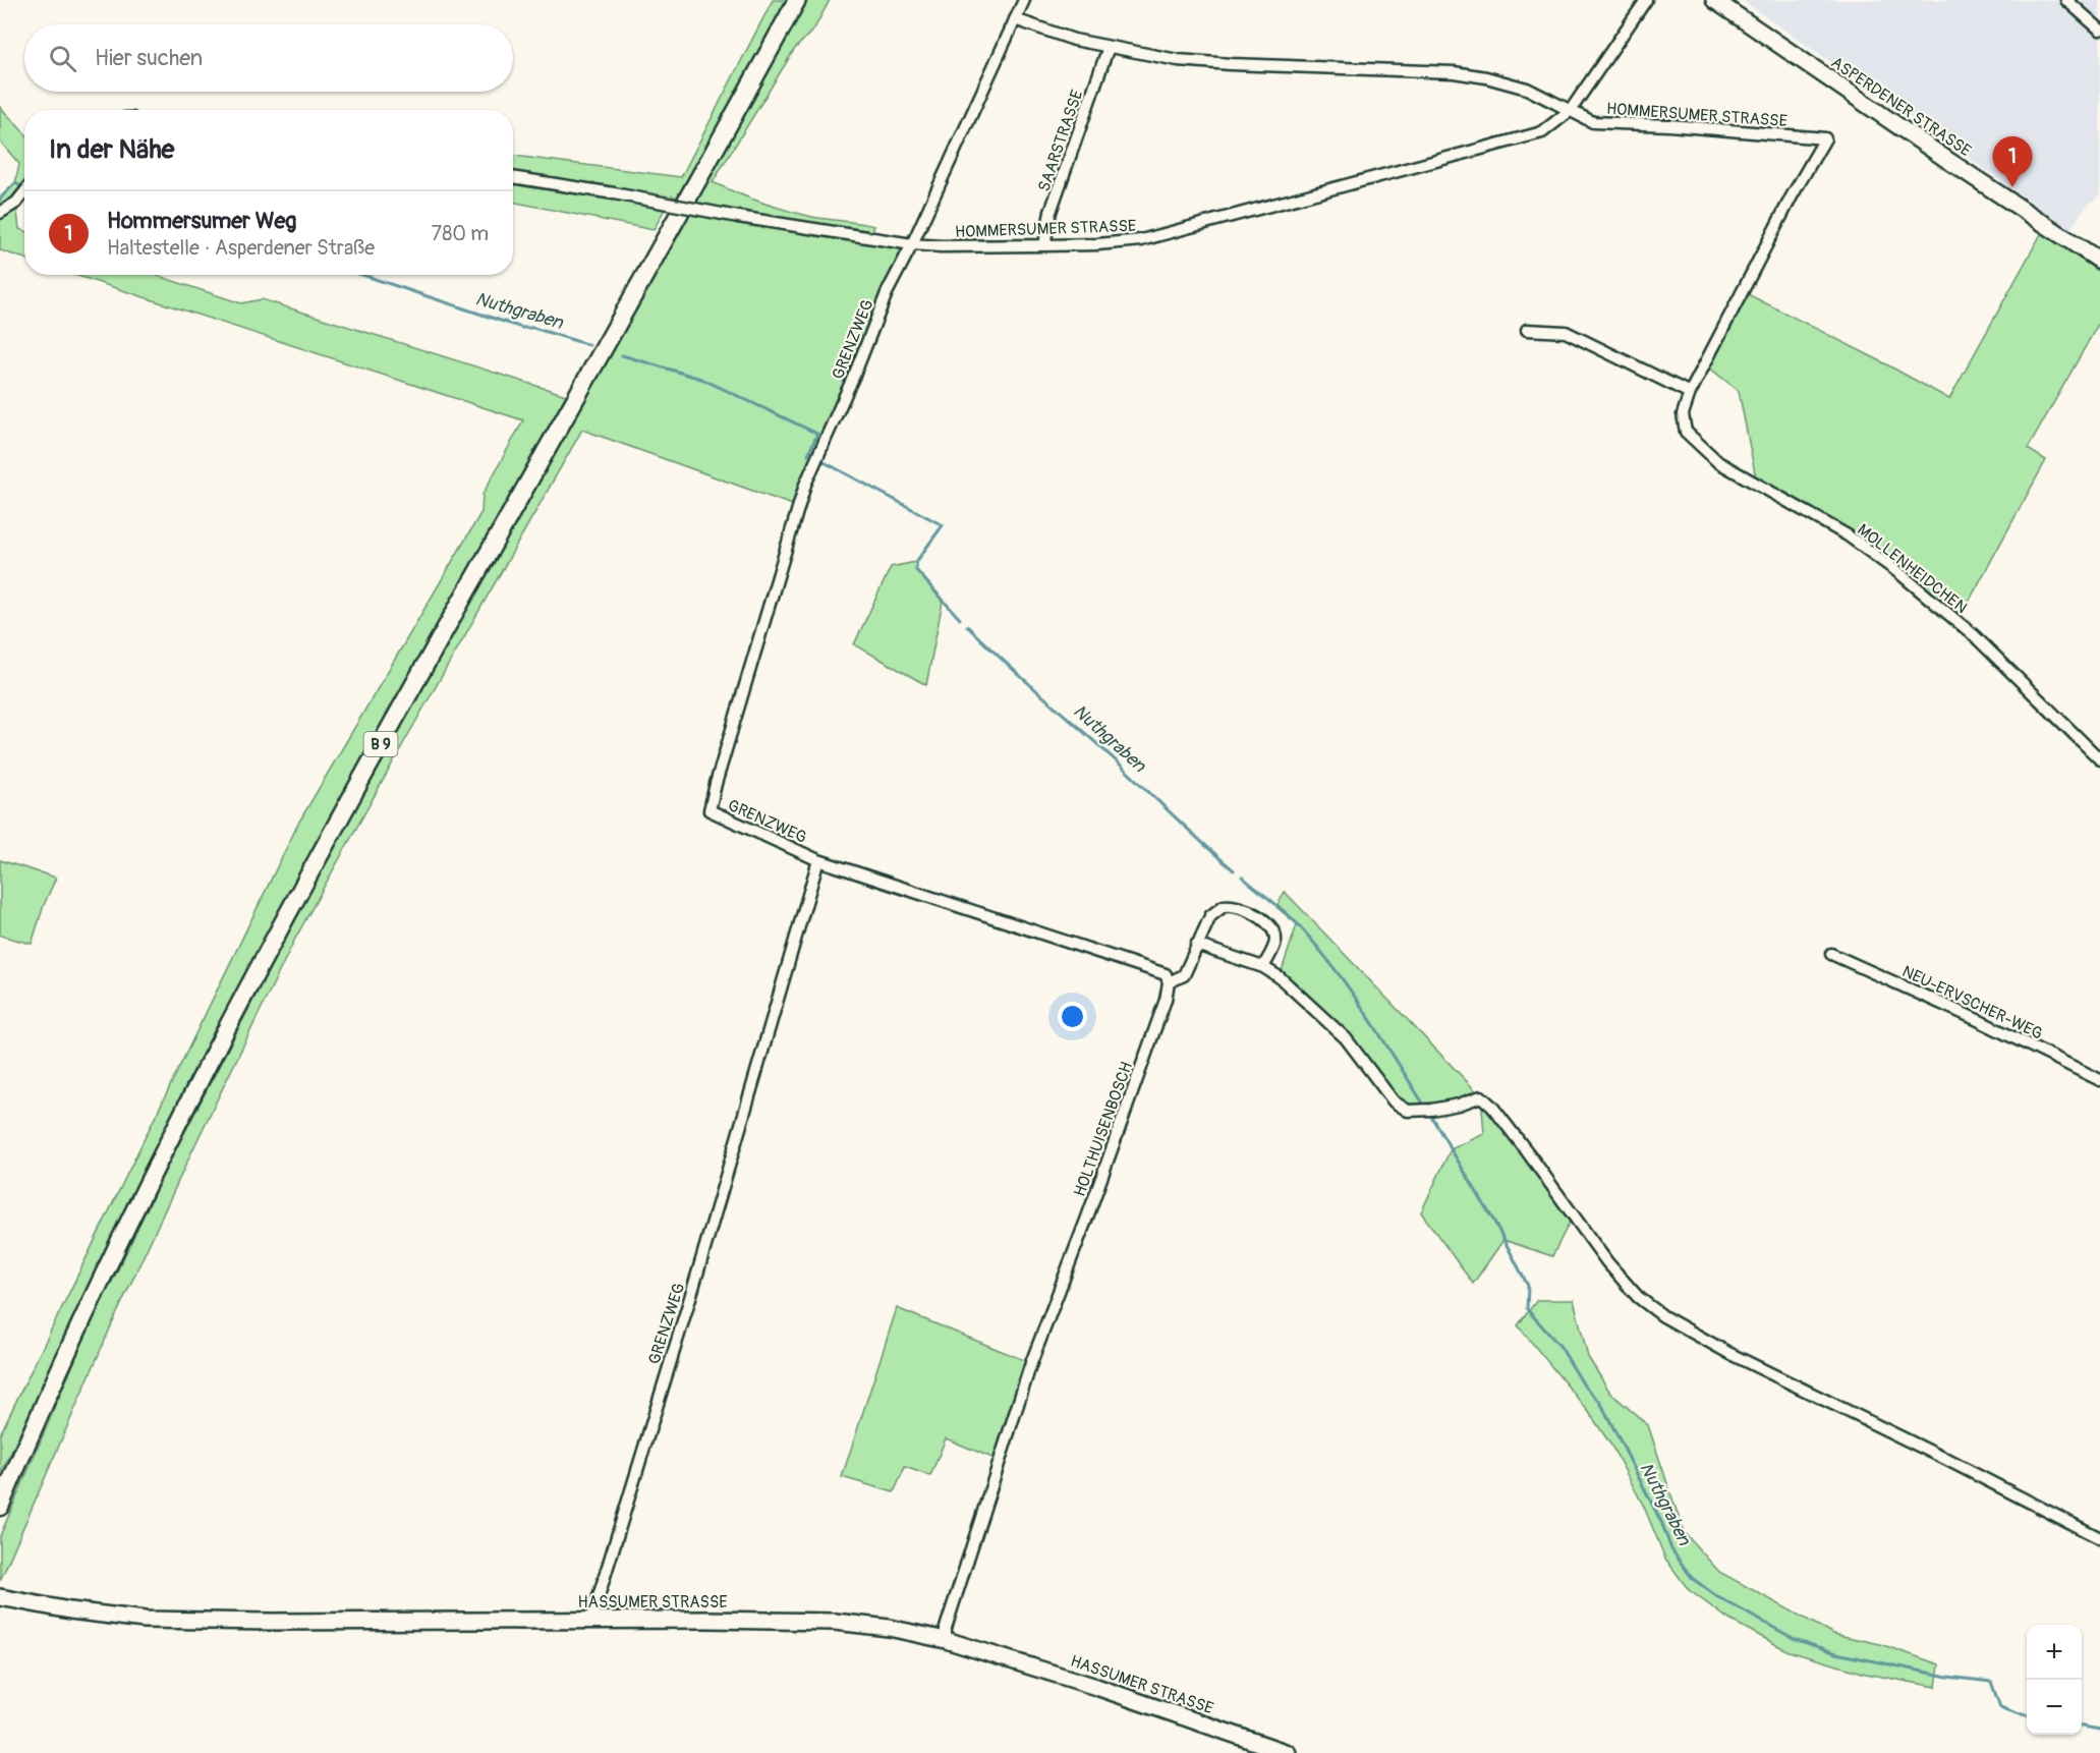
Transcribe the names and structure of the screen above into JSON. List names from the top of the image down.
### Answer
{
  "streets": {
    "main road": ["B 9"],
    "street": [
      "ASPERDENER STRASSE",
      "HOMMERSUMER STRASSE",
      "SAARSTRASSE",
      "GRENZWEG",
      "MOLLENHEIDCHEN",
      "NEU-ERVSCHER-WEG",
      "HOLTHUISENBOSCH",
      "HASSUMER STRASSE"
    ]
  },
  "crossings": [
    ["HOMMERSUMER STRASSE", "SAARSTRASSE"],
    ["HOMMERSUMER STRASSE", "GRENZWEG"],
    ["HOMMERSUMER STRASSE", "MOLLENHEIDCHEN"],
    ["GRENZWEG", "HASSUMER STRASSE"],
    ["HOLTHUISENBOSCH", "HASSUMER STRASSE"]
  ],
  "water": ["Nuthgraben"],
  "page": {
    "search": "Hier suchen",
    "heading": "In der Nähe",
    "pins": "1",
    "list": [
      {
        "mark": "1",
        "name": "Hommersumer Weg",
        "note": "Haltestelle · Asperdener Straße",
        "value": "780 m"
      }
    ],
    "map_buttons": ["+", "−"]
  }
}
